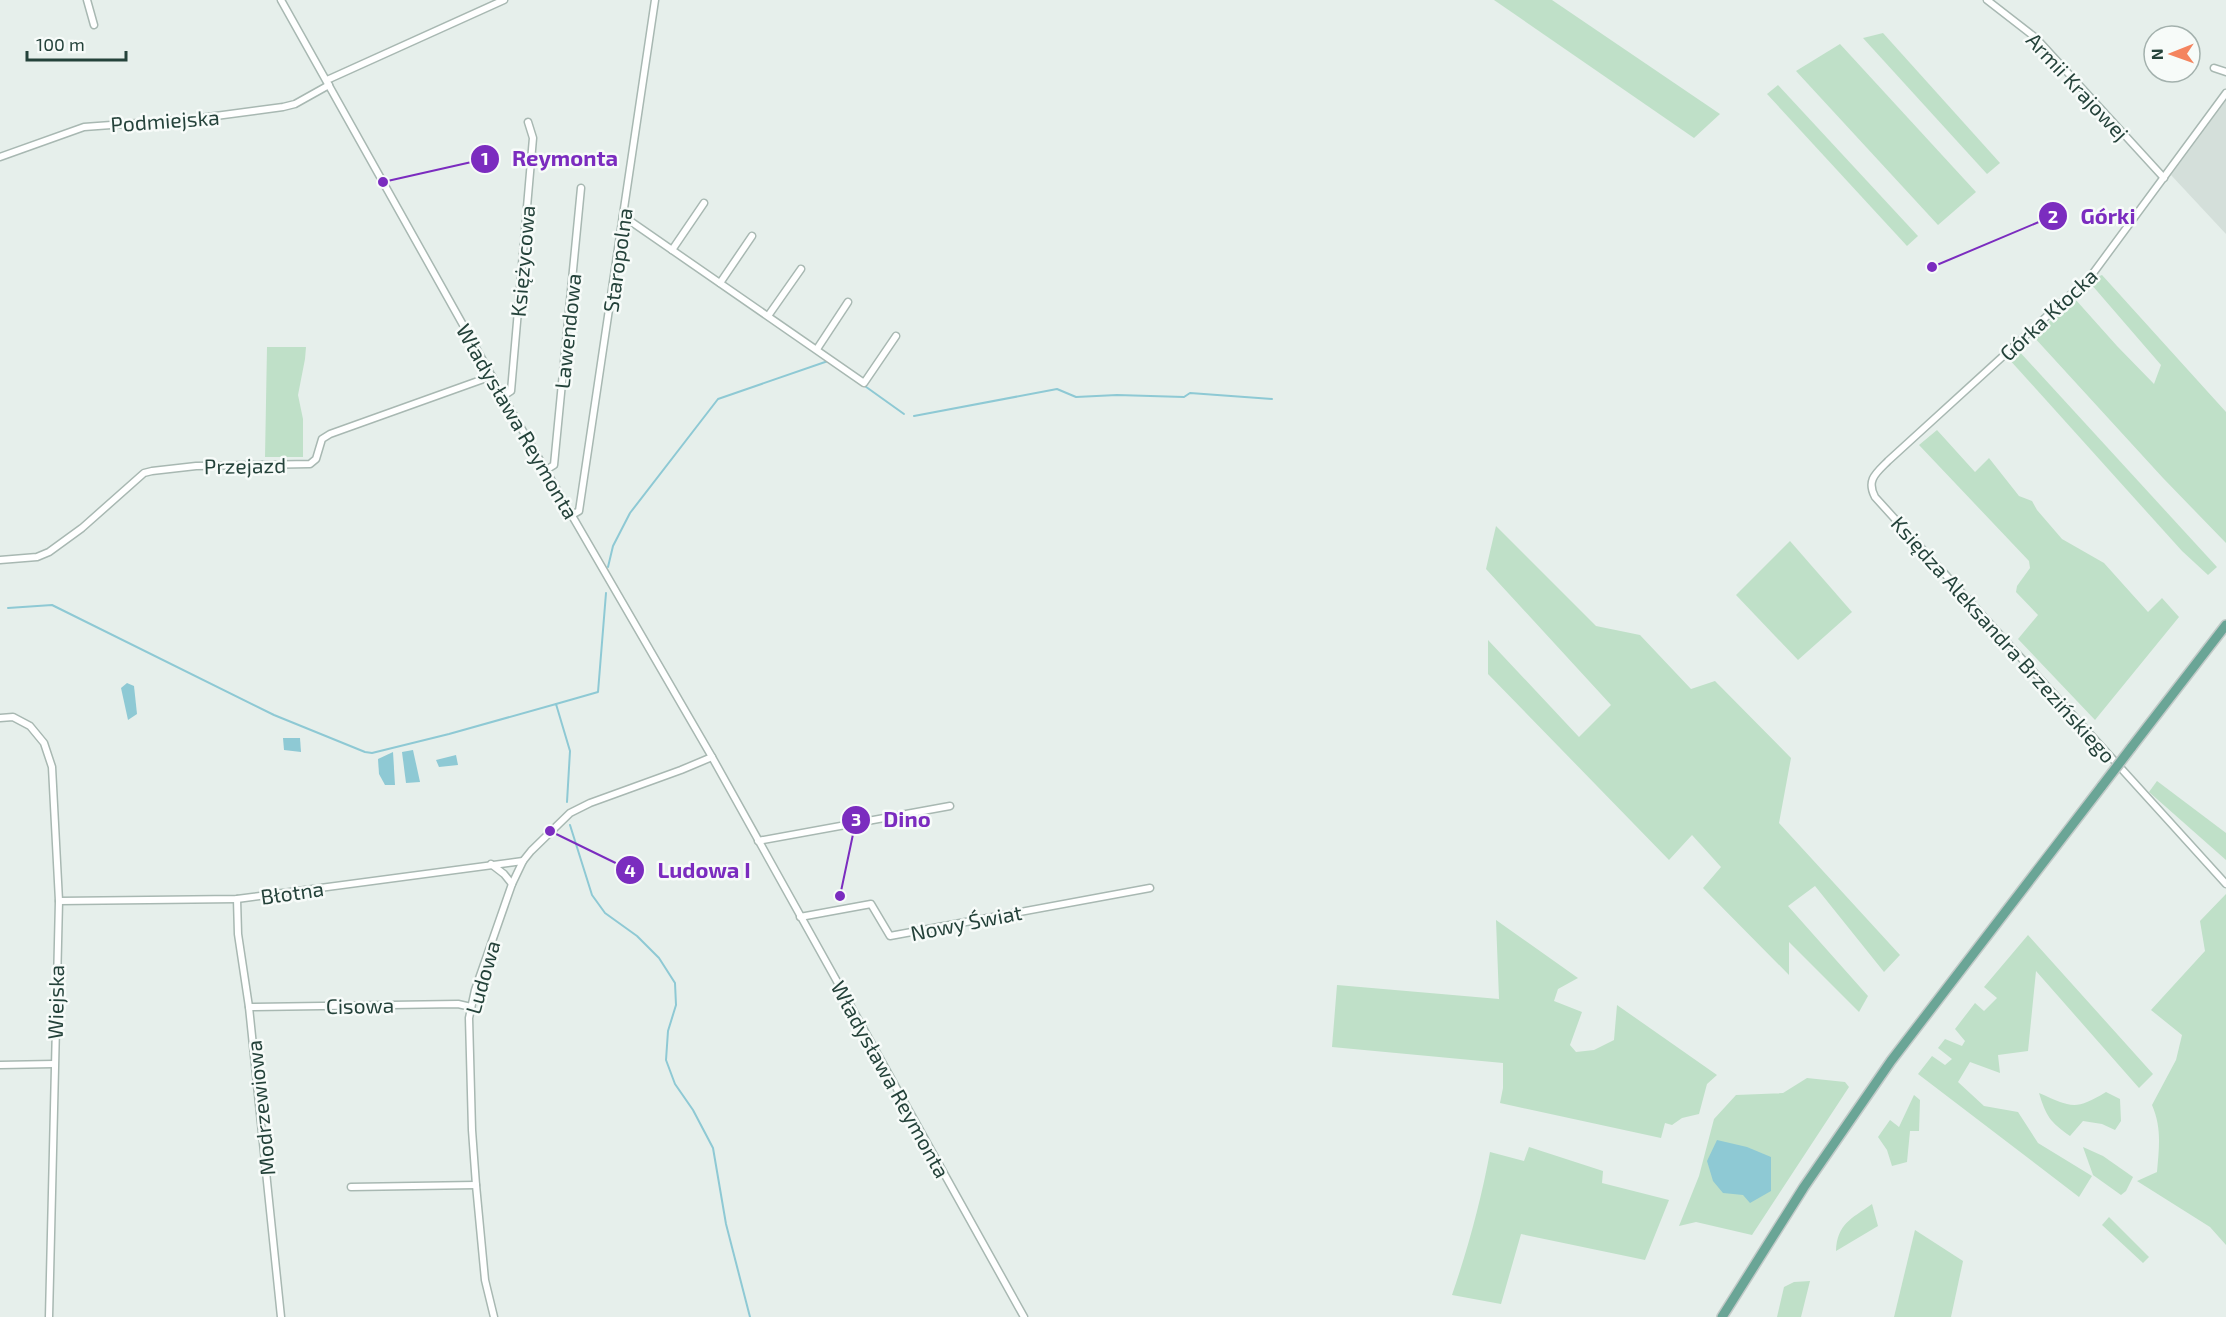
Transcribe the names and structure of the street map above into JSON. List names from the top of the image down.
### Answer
{
  "streets": {
    "street": [
      "Armii Krajowej",
      "Podmiejska",
      "Staropolna",
      "Księżycowa",
      "Górka Kłocka",
      "Lawendowa",
      "Władysława Reymonta",
      "Przejazd",
      "Księdza Aleksandra Brzezińskiego",
      "Błotna",
      "Nowy Świat",
      "Ludowa",
      "Wiejska",
      "Cisowa",
      "Modrzewiowa"
    ]
  },
  "crossings": [
    ["Armii Krajowej", "Górka Kłocka"],
    ["Podmiejska", "Władysława Reymonta"],
    ["Staropolna", "Władysława Reymonta"],
    ["Księżycowa", "Władysława Reymonta"],
    ["Górka Kłocka", "Księdza Aleksandra Brzezińskiego"],
    ["Lawendowa", "Władysława Reymonta"],
    ["Władysława Reymonta", "Przejazd"],
    ["Władysława Reymonta", "Nowy Świat"],
    ["Władysława Reymonta", "Ludowa"],
    ["Błotna", "Ludowa"],
    ["Błotna", "Wiejska"],
    ["Błotna", "Modrzewiowa"],
    ["Ludowa", "Cisowa"],
    ["Cisowa", "Modrzewiowa"]
  ],
  "places": [
    "Reymonta",
    "Górki",
    "Ludowa I",
    "Dino"
  ],
  "scale_bar": "100 m",
  "north": "left"
}
